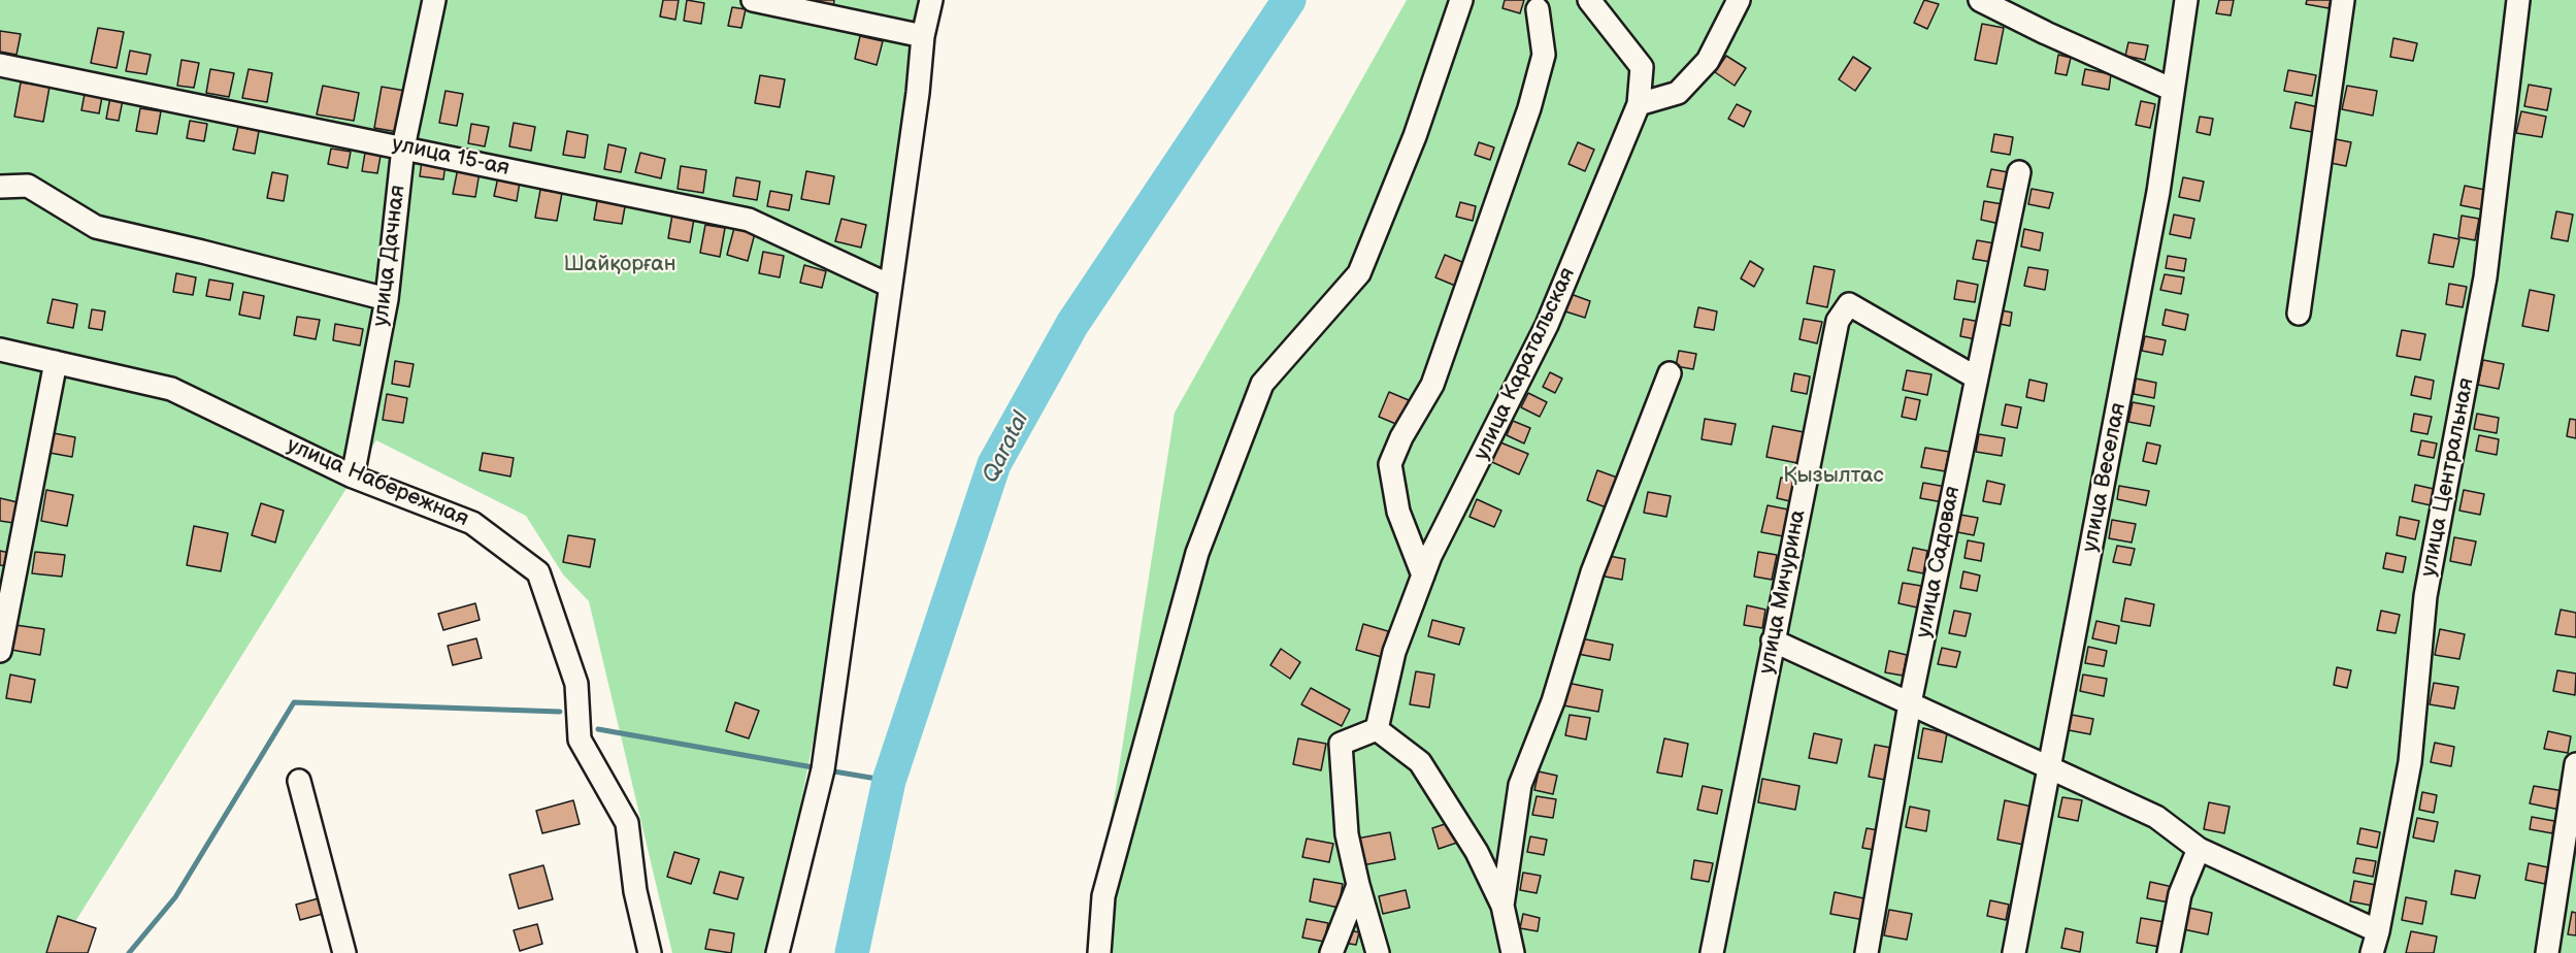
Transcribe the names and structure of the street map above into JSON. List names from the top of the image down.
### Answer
{
  "streets": {
    "street": [
      "улица 15-ая",
      "улица Дачная",
      "улица Каратальская",
      "улица Веселая",
      "улица Центральная",
      "улица Набережная",
      "улица Садовая",
      "улица Мичурина"
    ]
  },
  "crossings": [
    ["улица 15-ая", "улица Дачная"],
    ["улица Дачная", "улица Набережная"],
    ["улица Садовая", "улица Мичурина"]
  ],
  "water": ["Qaratal"],
  "parks": ["Шайқорған", "Қызылтас"]
}
